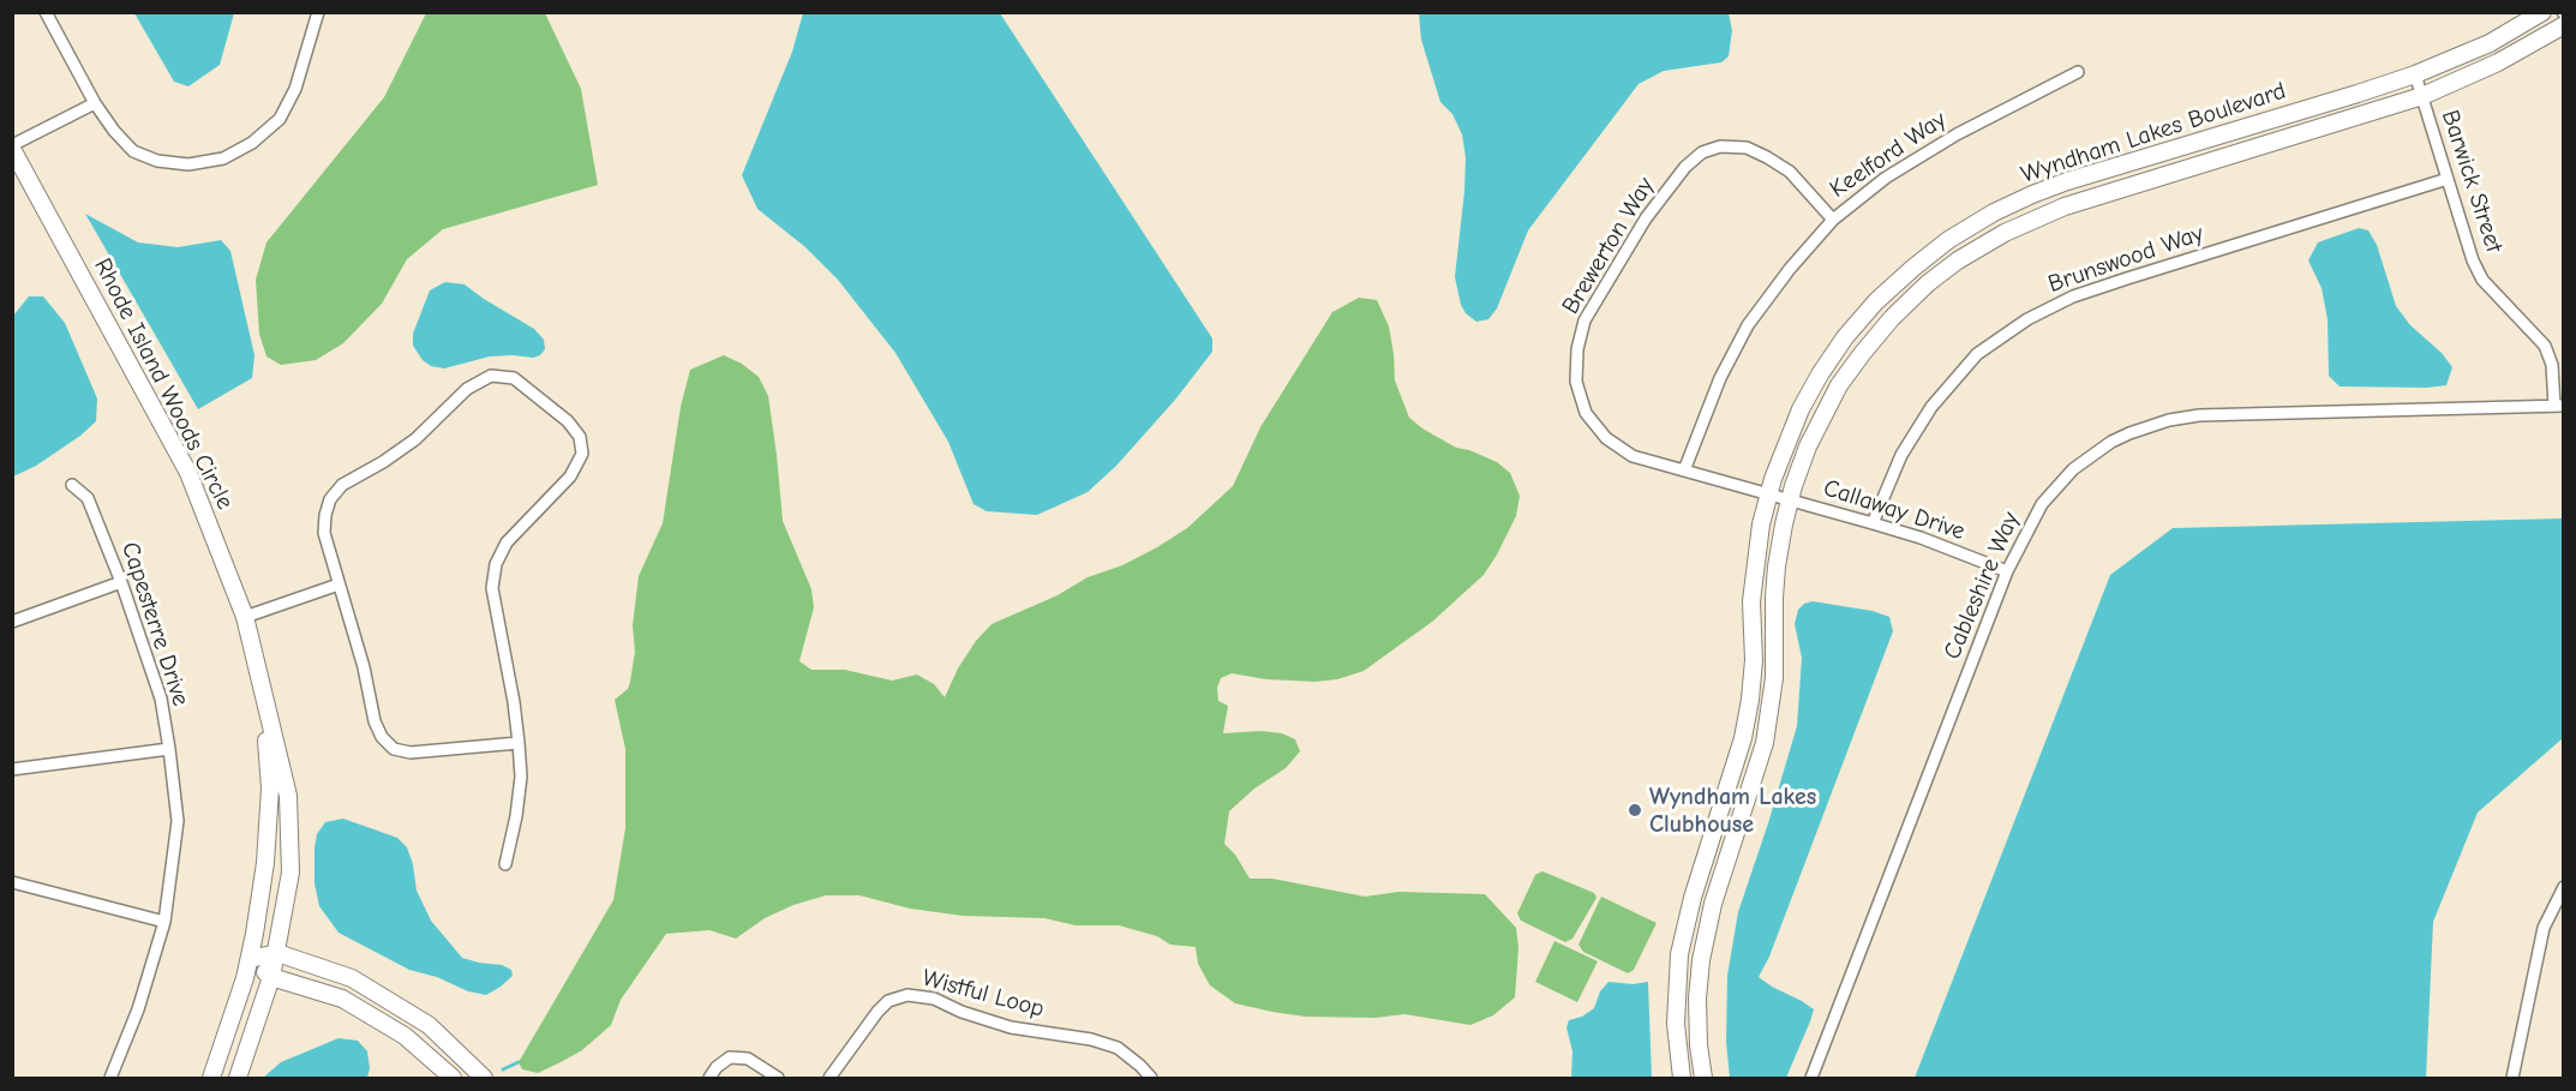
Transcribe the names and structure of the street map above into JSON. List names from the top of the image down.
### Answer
{
  "streets": {
    "street": [
      "Wyndham Lakes Boulevard",
      "Keelford Way",
      "Barwick Street",
      "Brewerton Way",
      "Brunswood Way",
      "Rhode Island Woods Circle",
      "Callaway Drive",
      "Cableshire Way",
      "Capesterre Drive",
      "Wistful Loop"
    ]
  },
  "crossings": [
    ["Wyndham Lakes Boulevard", "Barwick Street"],
    ["Wyndham Lakes Boulevard", "Brewerton Way"],
    ["Wyndham Lakes Boulevard", "Callaway Drive"],
    ["Keelford Way", "Brewerton Way"],
    ["Barwick Street", "Brunswood Way"],
    ["Barwick Street", "Cableshire Way"],
    ["Brewerton Way", "Callaway Drive"],
    ["Brunswood Way", "Callaway Drive"],
    ["Callaway Drive", "Cableshire Way"]
  ],
  "places": ["Wyndham Lakes Clubhouse"]
}
